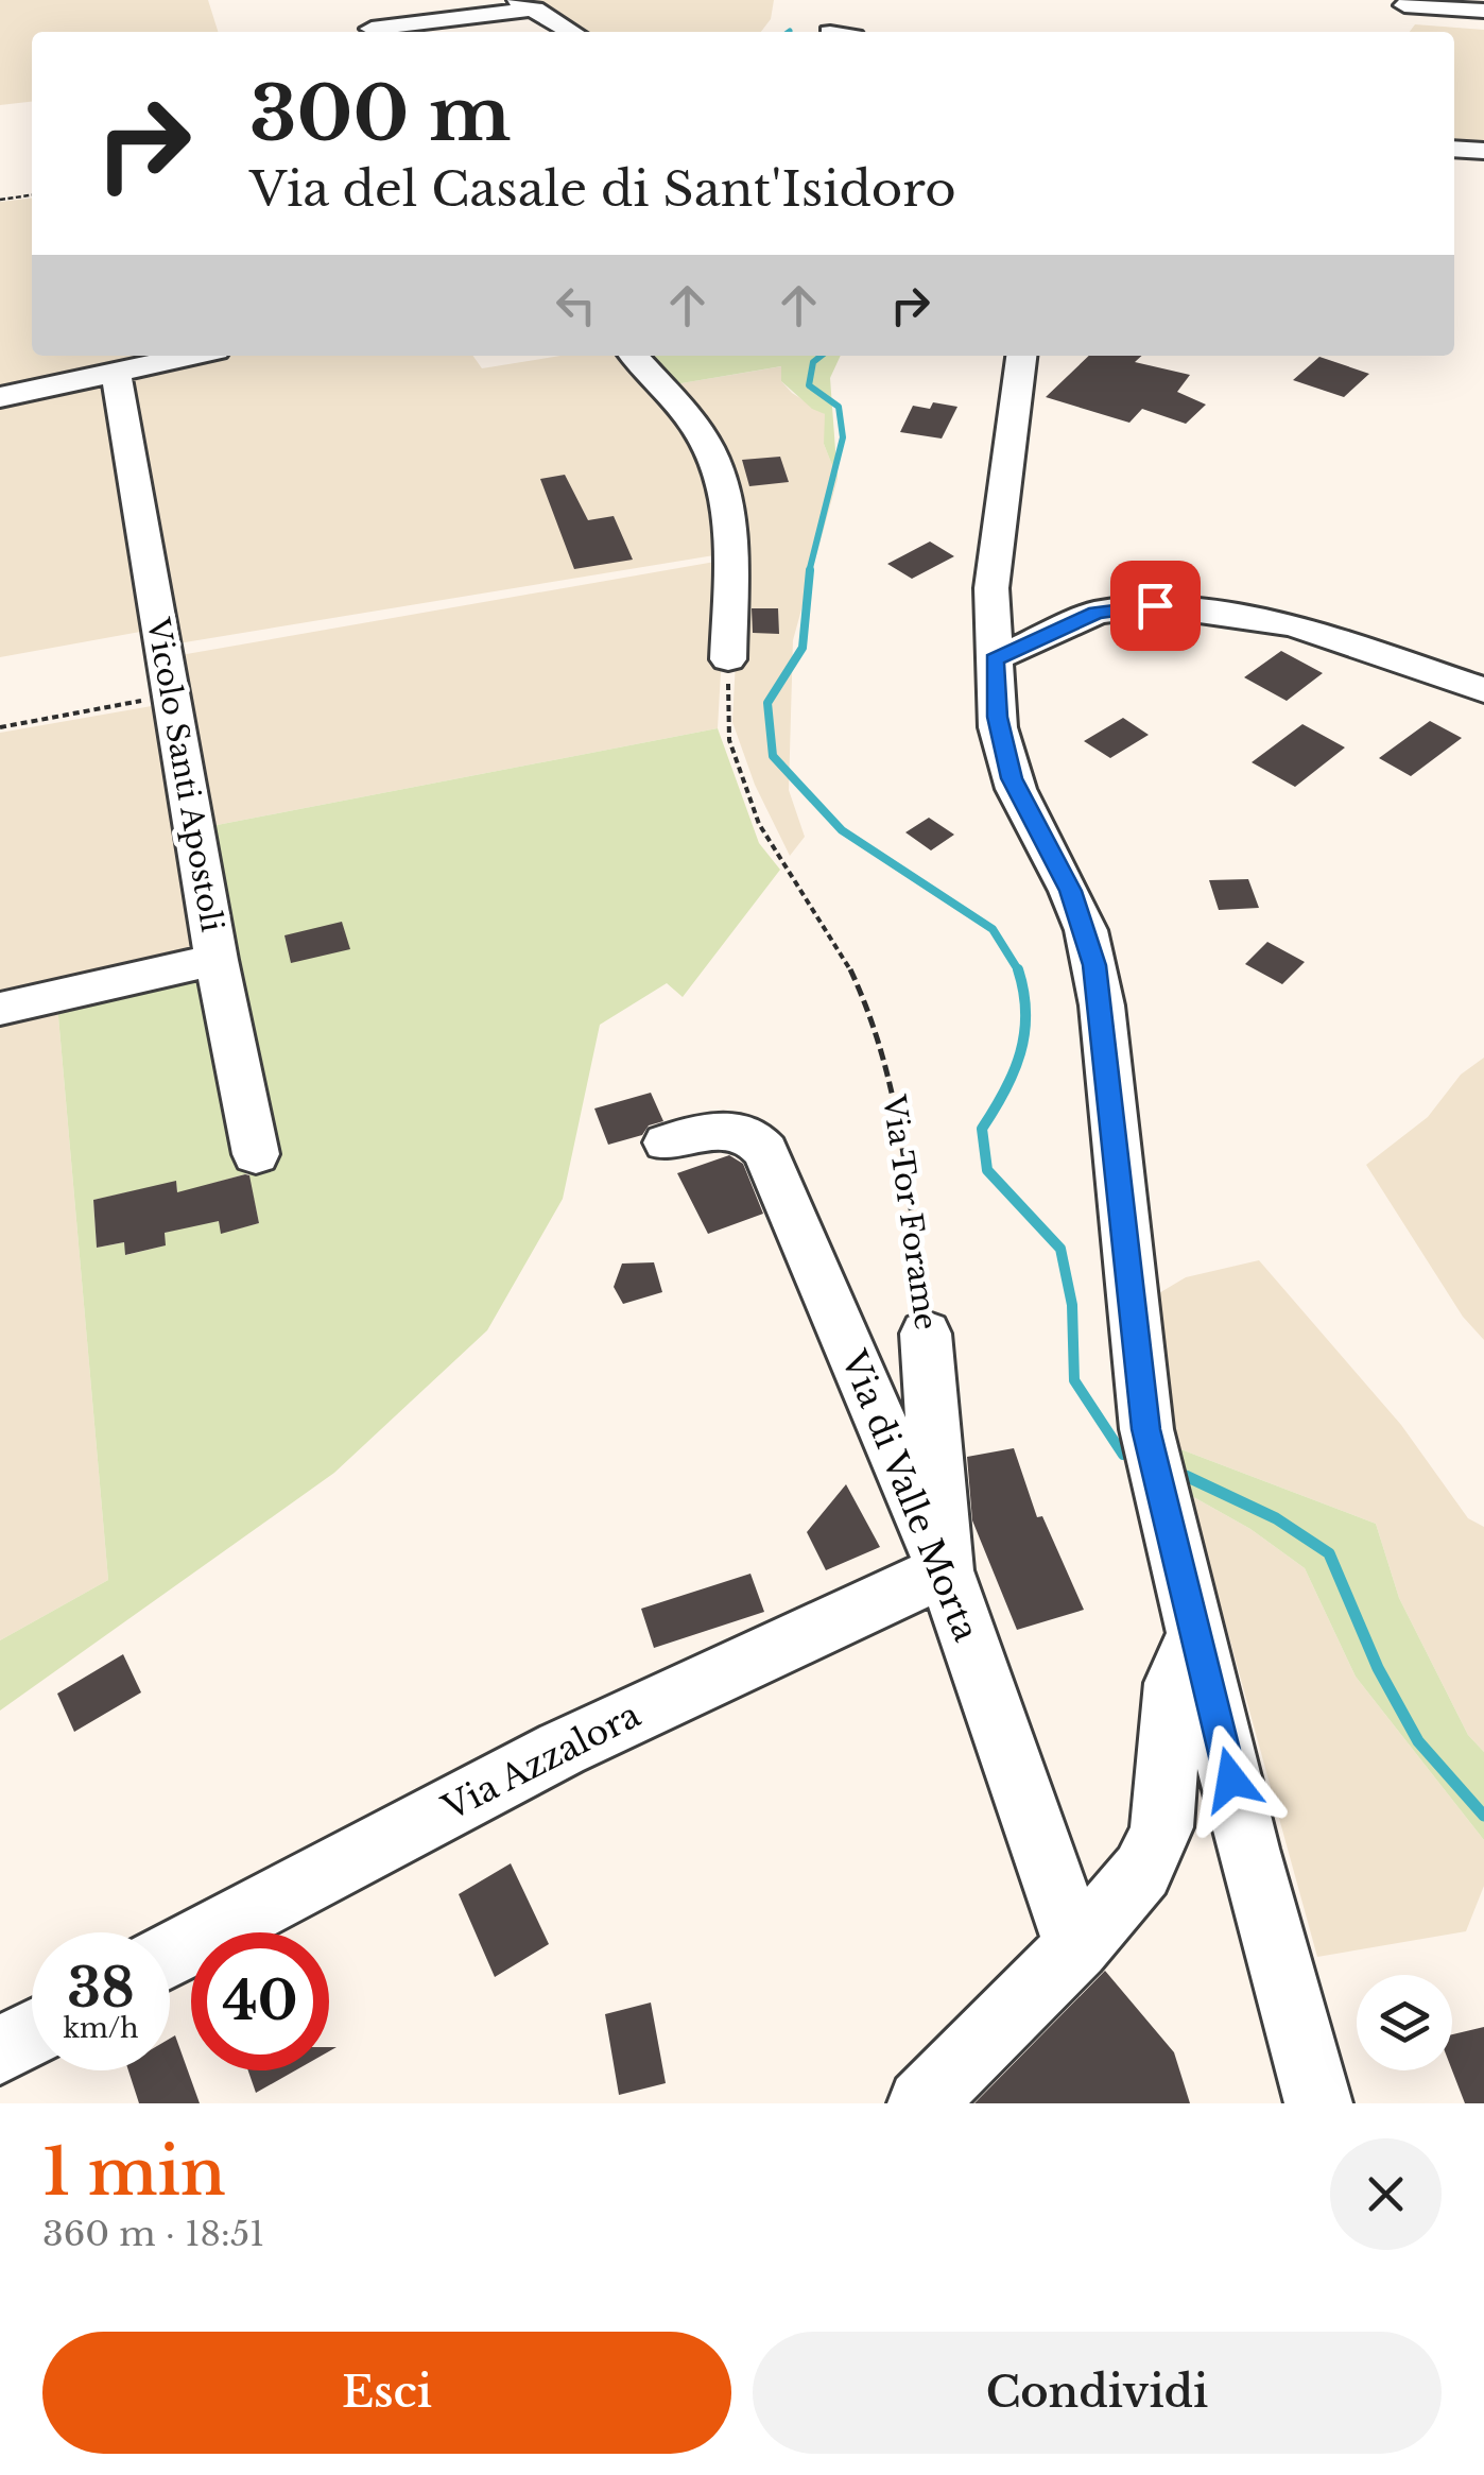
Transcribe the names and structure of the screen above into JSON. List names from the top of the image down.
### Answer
{
  "streets": {
    "street": [
      "Vicolo Santi Apostoli",
      "Via Tor Forame",
      "Via di Valle Morta",
      "Via Azzalora"
    ]
  },
  "crossings": [
    ["Via Tor Forame", "Via di Valle Morta"],
    ["Via Tor Forame", "Via Azzalora"],
    ["Via di Valle Morta", "Via Azzalora"]
  ],
  "page": {
    "turn": ["300 m", "Via del Casale di Sant'Isidoro"],
    "speed": "38 km/h",
    "limit": "40",
    "heading": ["1 min", "360 m · 18:51"],
    "buttons": ["Esci", "Condividi"]
  }
}
